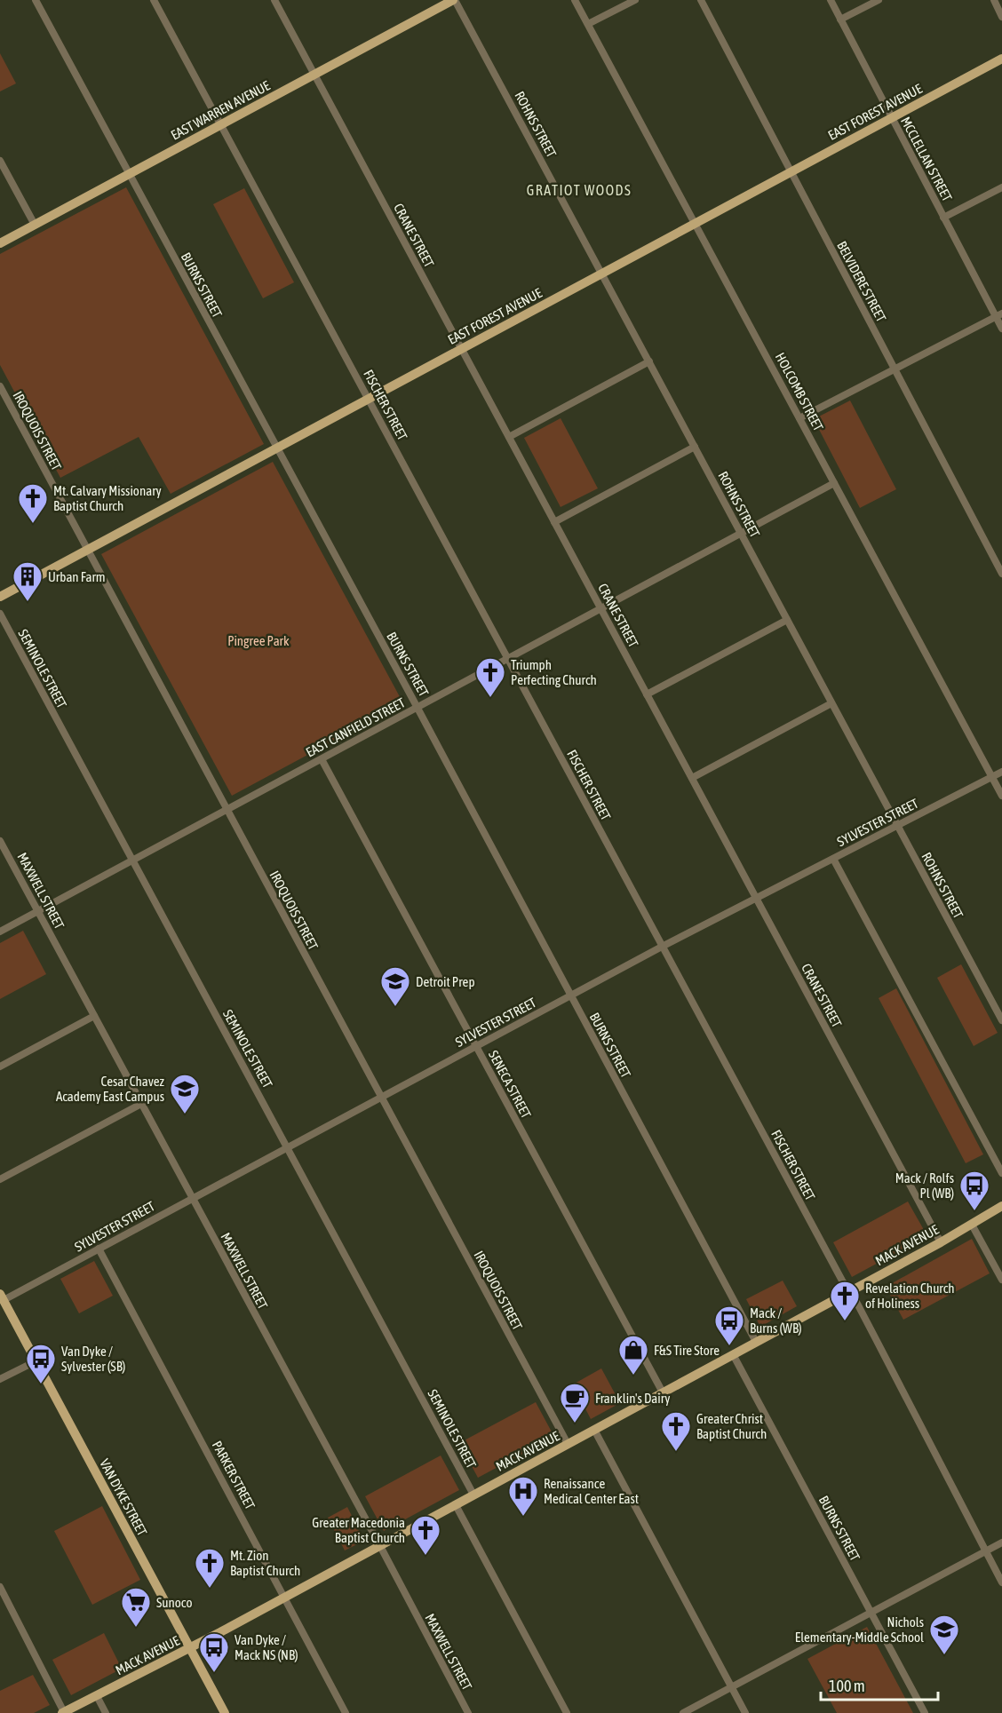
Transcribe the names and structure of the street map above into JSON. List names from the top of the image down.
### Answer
{
  "streets": {
    "main road": [
      "EAST WARREN AVENUE",
      "EAST FOREST AVENUE",
      "MACK AVENUE",
      "VAN DYKE STREET"
    ],
    "street": [
      "ROHNS STREET",
      "MCCLELLAN STREET",
      "CRANE STREET",
      "BELVIDERE STREET",
      "BURNS STREET",
      "HOLCOMB STREET",
      "FISCHER STREET",
      "IROQUOIS STREET",
      "SEMINOLE STREET",
      "EAST CANFIELD STREET",
      "SYLVESTER STREET",
      "MAXWELL STREET",
      "SENECA STREET",
      "PARKER STREET"
    ]
  },
  "crossings": [
    ["EAST WARREN AVENUE", "ROHNS STREET"],
    ["EAST WARREN AVENUE", "CRANE STREET"],
    ["EAST WARREN AVENUE", "BURNS STREET"],
    ["EAST WARREN AVENUE", "FISCHER STREET"],
    ["EAST FOREST AVENUE", "ROHNS STREET"],
    ["EAST FOREST AVENUE", "MCCLELLAN STREET"],
    ["EAST FOREST AVENUE", "CRANE STREET"],
    ["EAST FOREST AVENUE", "BELVIDERE STREET"],
    ["EAST FOREST AVENUE", "BURNS STREET"],
    ["EAST FOREST AVENUE", "HOLCOMB STREET"],
    ["EAST FOREST AVENUE", "FISCHER STREET"],
    ["EAST FOREST AVENUE", "IROQUOIS STREET"],
    ["ROHNS STREET", "EAST CANFIELD STREET"],
    ["ROHNS STREET", "SYLVESTER STREET"],
    ["CRANE STREET", "EAST CANFIELD STREET"],
    ["CRANE STREET", "SYLVESTER STREET"],
    ["CRANE STREET", "MACK AVENUE"],
    ["BURNS STREET", "EAST CANFIELD STREET"],
    ["BURNS STREET", "SYLVESTER STREET"],
    ["BURNS STREET", "MACK AVENUE"],
    ["HOLCOMB STREET", "EAST CANFIELD STREET"],
    ["HOLCOMB STREET", "SYLVESTER STREET"],
    ["FISCHER STREET", "EAST CANFIELD STREET"],
    ["FISCHER STREET", "SYLVESTER STREET"],
    ["FISCHER STREET", "MACK AVENUE"],
    ["IROQUOIS STREET", "EAST CANFIELD STREET"],
    ["IROQUOIS STREET", "SYLVESTER STREET"],
    ["IROQUOIS STREET", "MACK AVENUE"],
    ["SEMINOLE STREET", "EAST CANFIELD STREET"],
    ["SEMINOLE STREET", "SYLVESTER STREET"],
    ["SEMINOLE STREET", "MACK AVENUE"],
    ["EAST CANFIELD STREET", "MAXWELL STREET"],
    ["EAST CANFIELD STREET", "SENECA STREET"],
    ["SYLVESTER STREET", "MAXWELL STREET"],
    ["SYLVESTER STREET", "SENECA STREET"],
    ["SYLVESTER STREET", "PARKER STREET"],
    ["SYLVESTER STREET", "VAN DYKE STREET"],
    ["MAXWELL STREET", "MACK AVENUE"],
    ["SENECA STREET", "MACK AVENUE"],
    ["MACK AVENUE", "PARKER STREET"],
    ["MACK AVENUE", "VAN DYKE STREET"]
  ],
  "districts": ["GRATIOT WOODS"],
  "parks": ["Pingree Park"],
  "places": {
    "church": [
      "Mt. Calvary Missionary Baptist Church",
      "Triumph Perfecting Church",
      "Revelation Church of Holiness",
      "Greater Christ Baptist Church",
      "Greater Macedonia Baptist Church",
      "Mt. Zion Baptist Church"
    ],
    "building": ["Urban Farm"],
    "school or university": ["Detroit Prep", "Cesar Chavez Academy East Campus", "Nichols Elementary-Middle School"],
    "bus stop": [
      "Mack / Rolfs Pl (WB)",
      "Mack / Burns (WB)",
      "Van Dyke / Sylvester (SB)",
      "Van Dyke / Mack NS (NB)"
    ],
    "shop": ["F&S Tire Store"],
    "cafe": ["Franklin's Dairy"],
    "hospital": ["Renaissance Medical Center East"],
    "supermarket": ["Sunoco"]
  },
  "scale_bar": "100 m"
}
